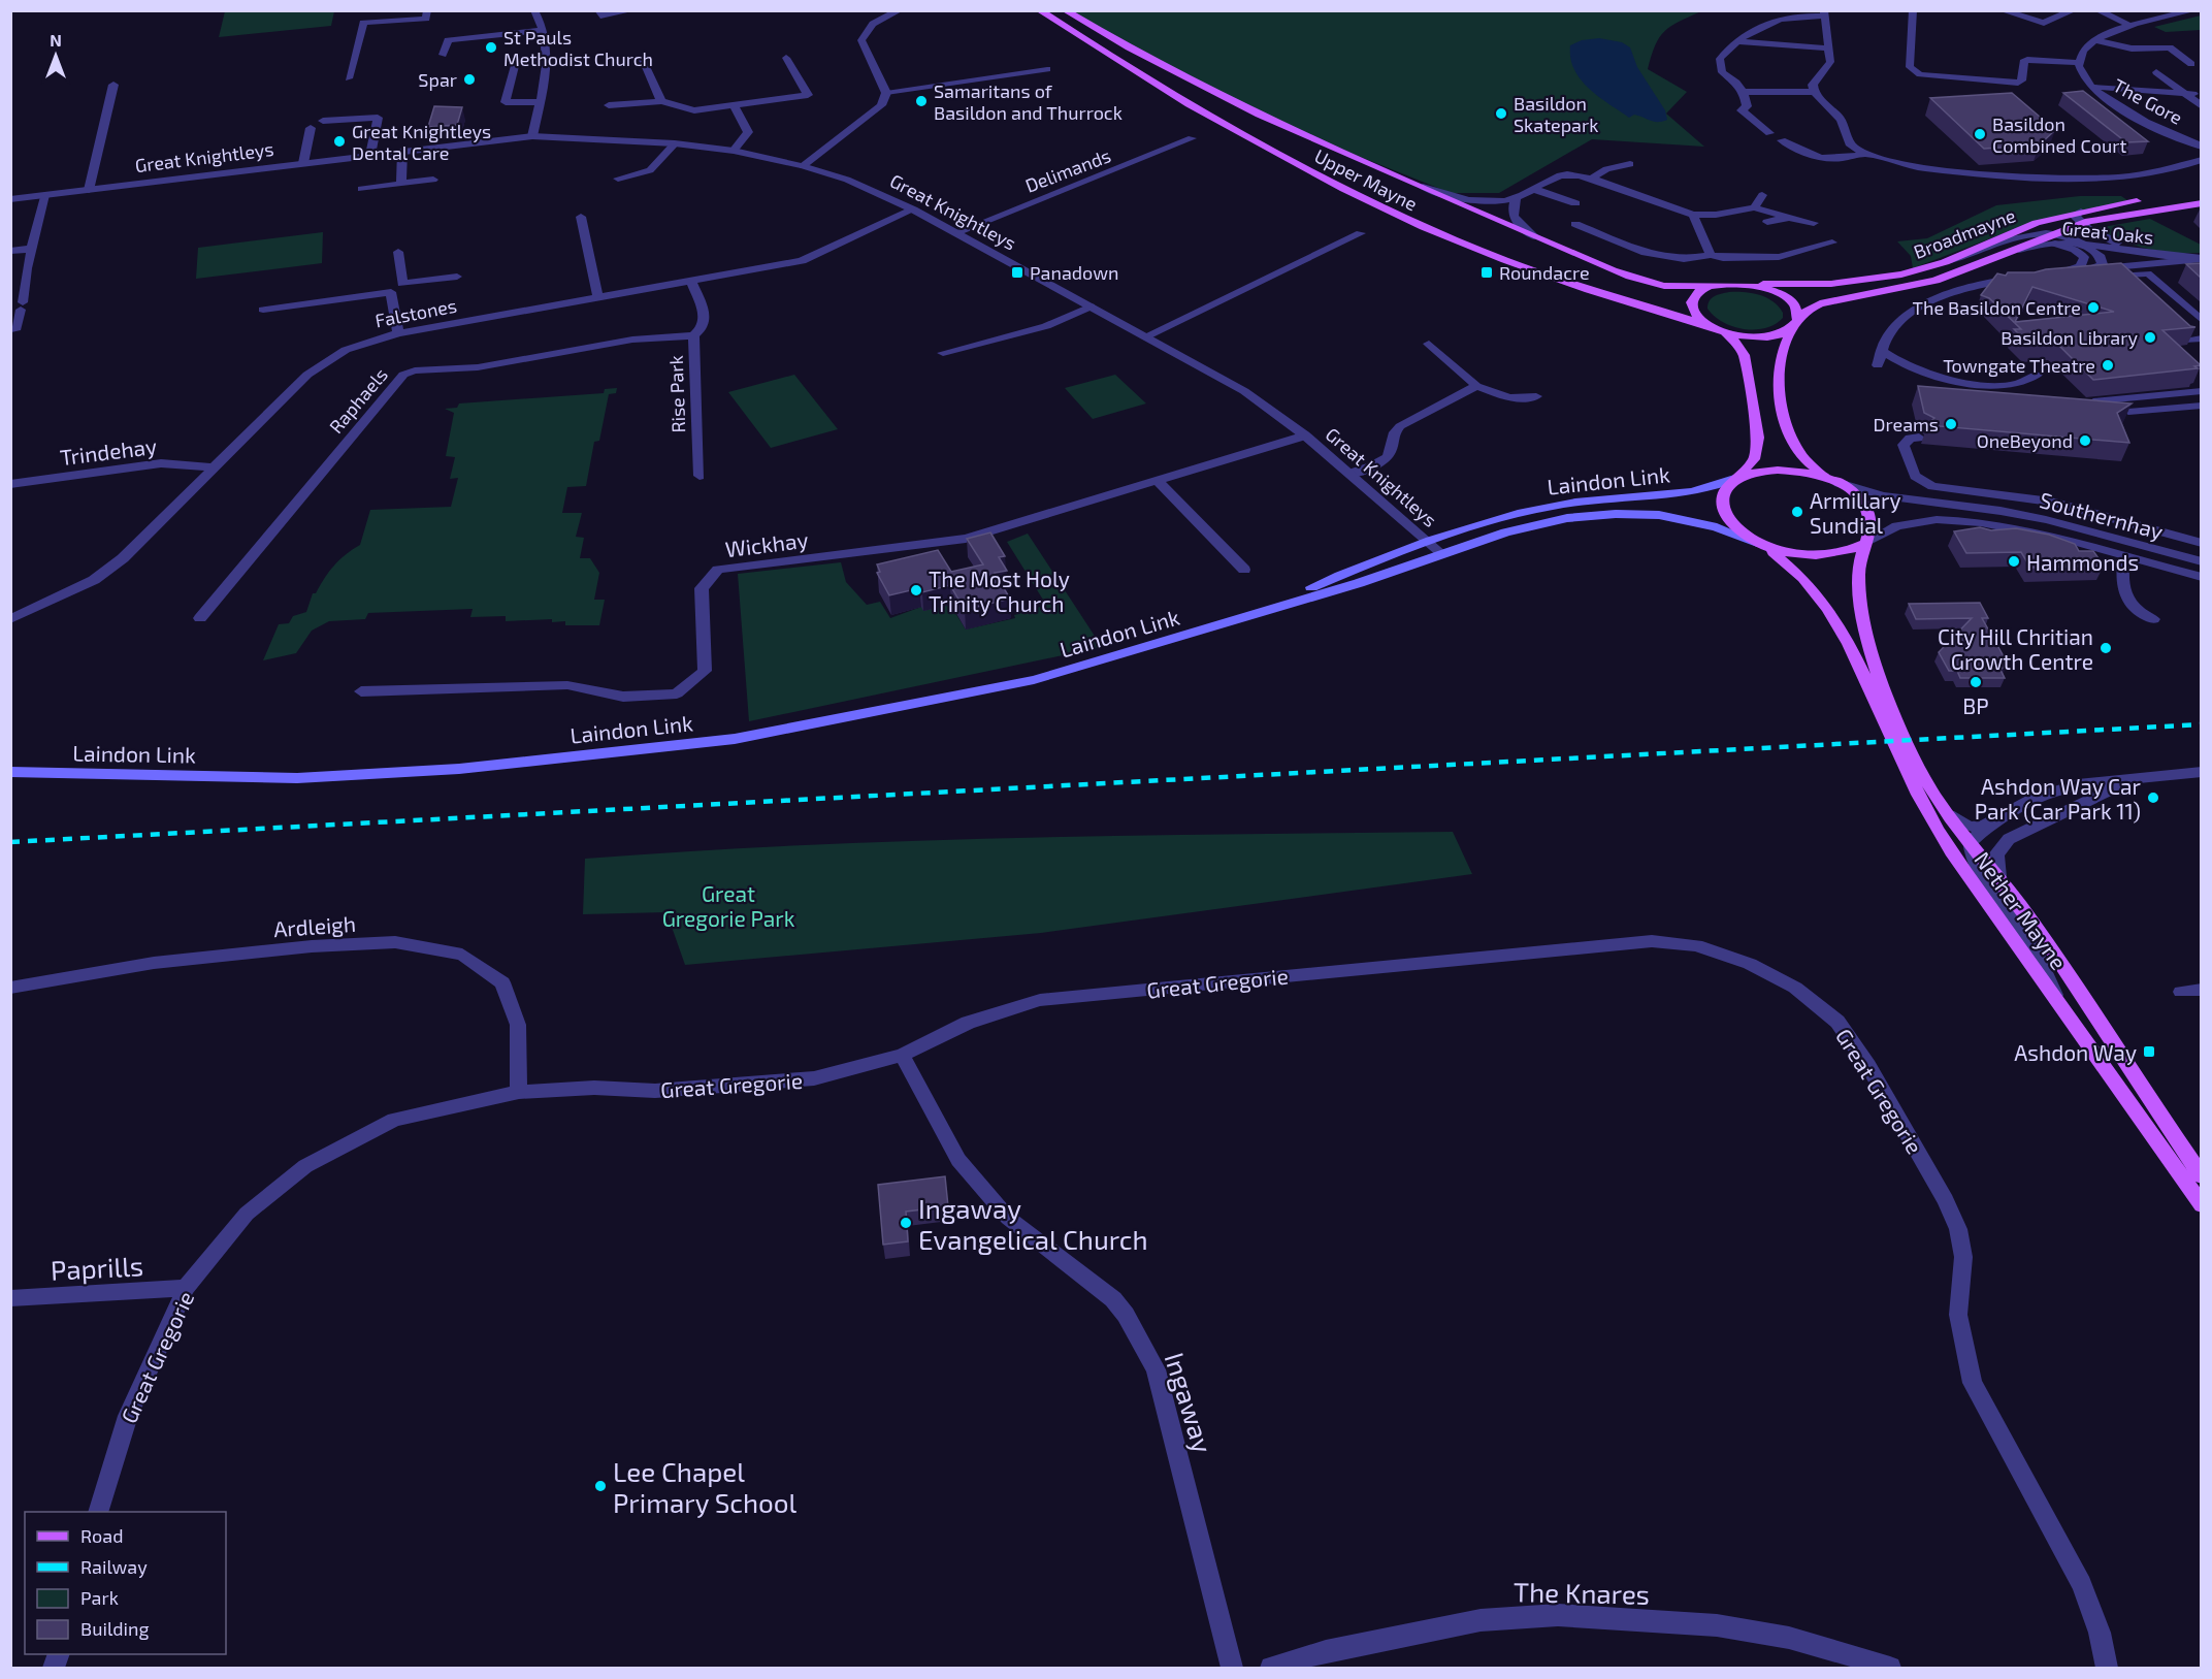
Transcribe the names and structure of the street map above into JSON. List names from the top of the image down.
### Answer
{
  "streets": {
    "main road": [
      "Upper Mayne",
      "Broadmayne",
      "Laindon Link",
      "Nether Mayne"
    ],
    "street": [
      "The Gore",
      "Great Knightleys",
      "Delimands",
      "Great Oaks",
      "Falstones",
      "Rise Park",
      "Raphaels",
      "Trindehay",
      "Southernhay",
      "Wickhay",
      "Ardleigh",
      "Great Gregorie",
      "Paprills",
      "Ingaway",
      "The Knares"
    ]
  },
  "crossings": [
    ["Great Knightleys", "Delimands"],
    ["Great Knightleys", "Falstones"],
    ["Great Knightleys", "Laindon Link"],
    ["Great Knightleys", "Wickhay"],
    ["Upper Mayne", "Broadmayne"],
    ["Great Oaks", "Broadmayne"],
    ["Falstones", "Rise Park"],
    ["Falstones", "Trindehay"],
    ["Rise Park", "Raphaels"],
    ["Laindon Link", "Nether Mayne"],
    ["Southernhay", "Nether Mayne"],
    ["Ardleigh", "Great Gregorie"],
    ["Great Gregorie", "Paprills"],
    ["Great Gregorie", "Ingaway"]
  ],
  "parks": ["Great Gregorie Park"],
  "places": {
    "other": [
      "St Pauls Methodist Church",
      "Spar",
      "Samaritans of Basildon and Thurrock",
      "Basildon Skatepark",
      "Basildon Combined Court",
      "Great Knightleys Dental Care",
      "The Basildon Centre",
      "Basildon Library",
      "Towngate Theatre",
      "Dreams",
      "OneBeyond",
      "Armillary Sundial",
      "Hammonds",
      "The Most Holy Trinity Church",
      "City Hill Chritian Growth Centre",
      "BP",
      "Ashdon Way Car Park (Car Park 11)",
      "Ingaway Evangelical Church",
      "Lee Chapel Primary School"
    ],
    "transit": ["Panadown", "Roundacre", "Ashdon Way"]
  },
  "legend": [
    "Road",
    "Railway",
    "Park",
    "Building"
  ],
  "north": "top"
}
